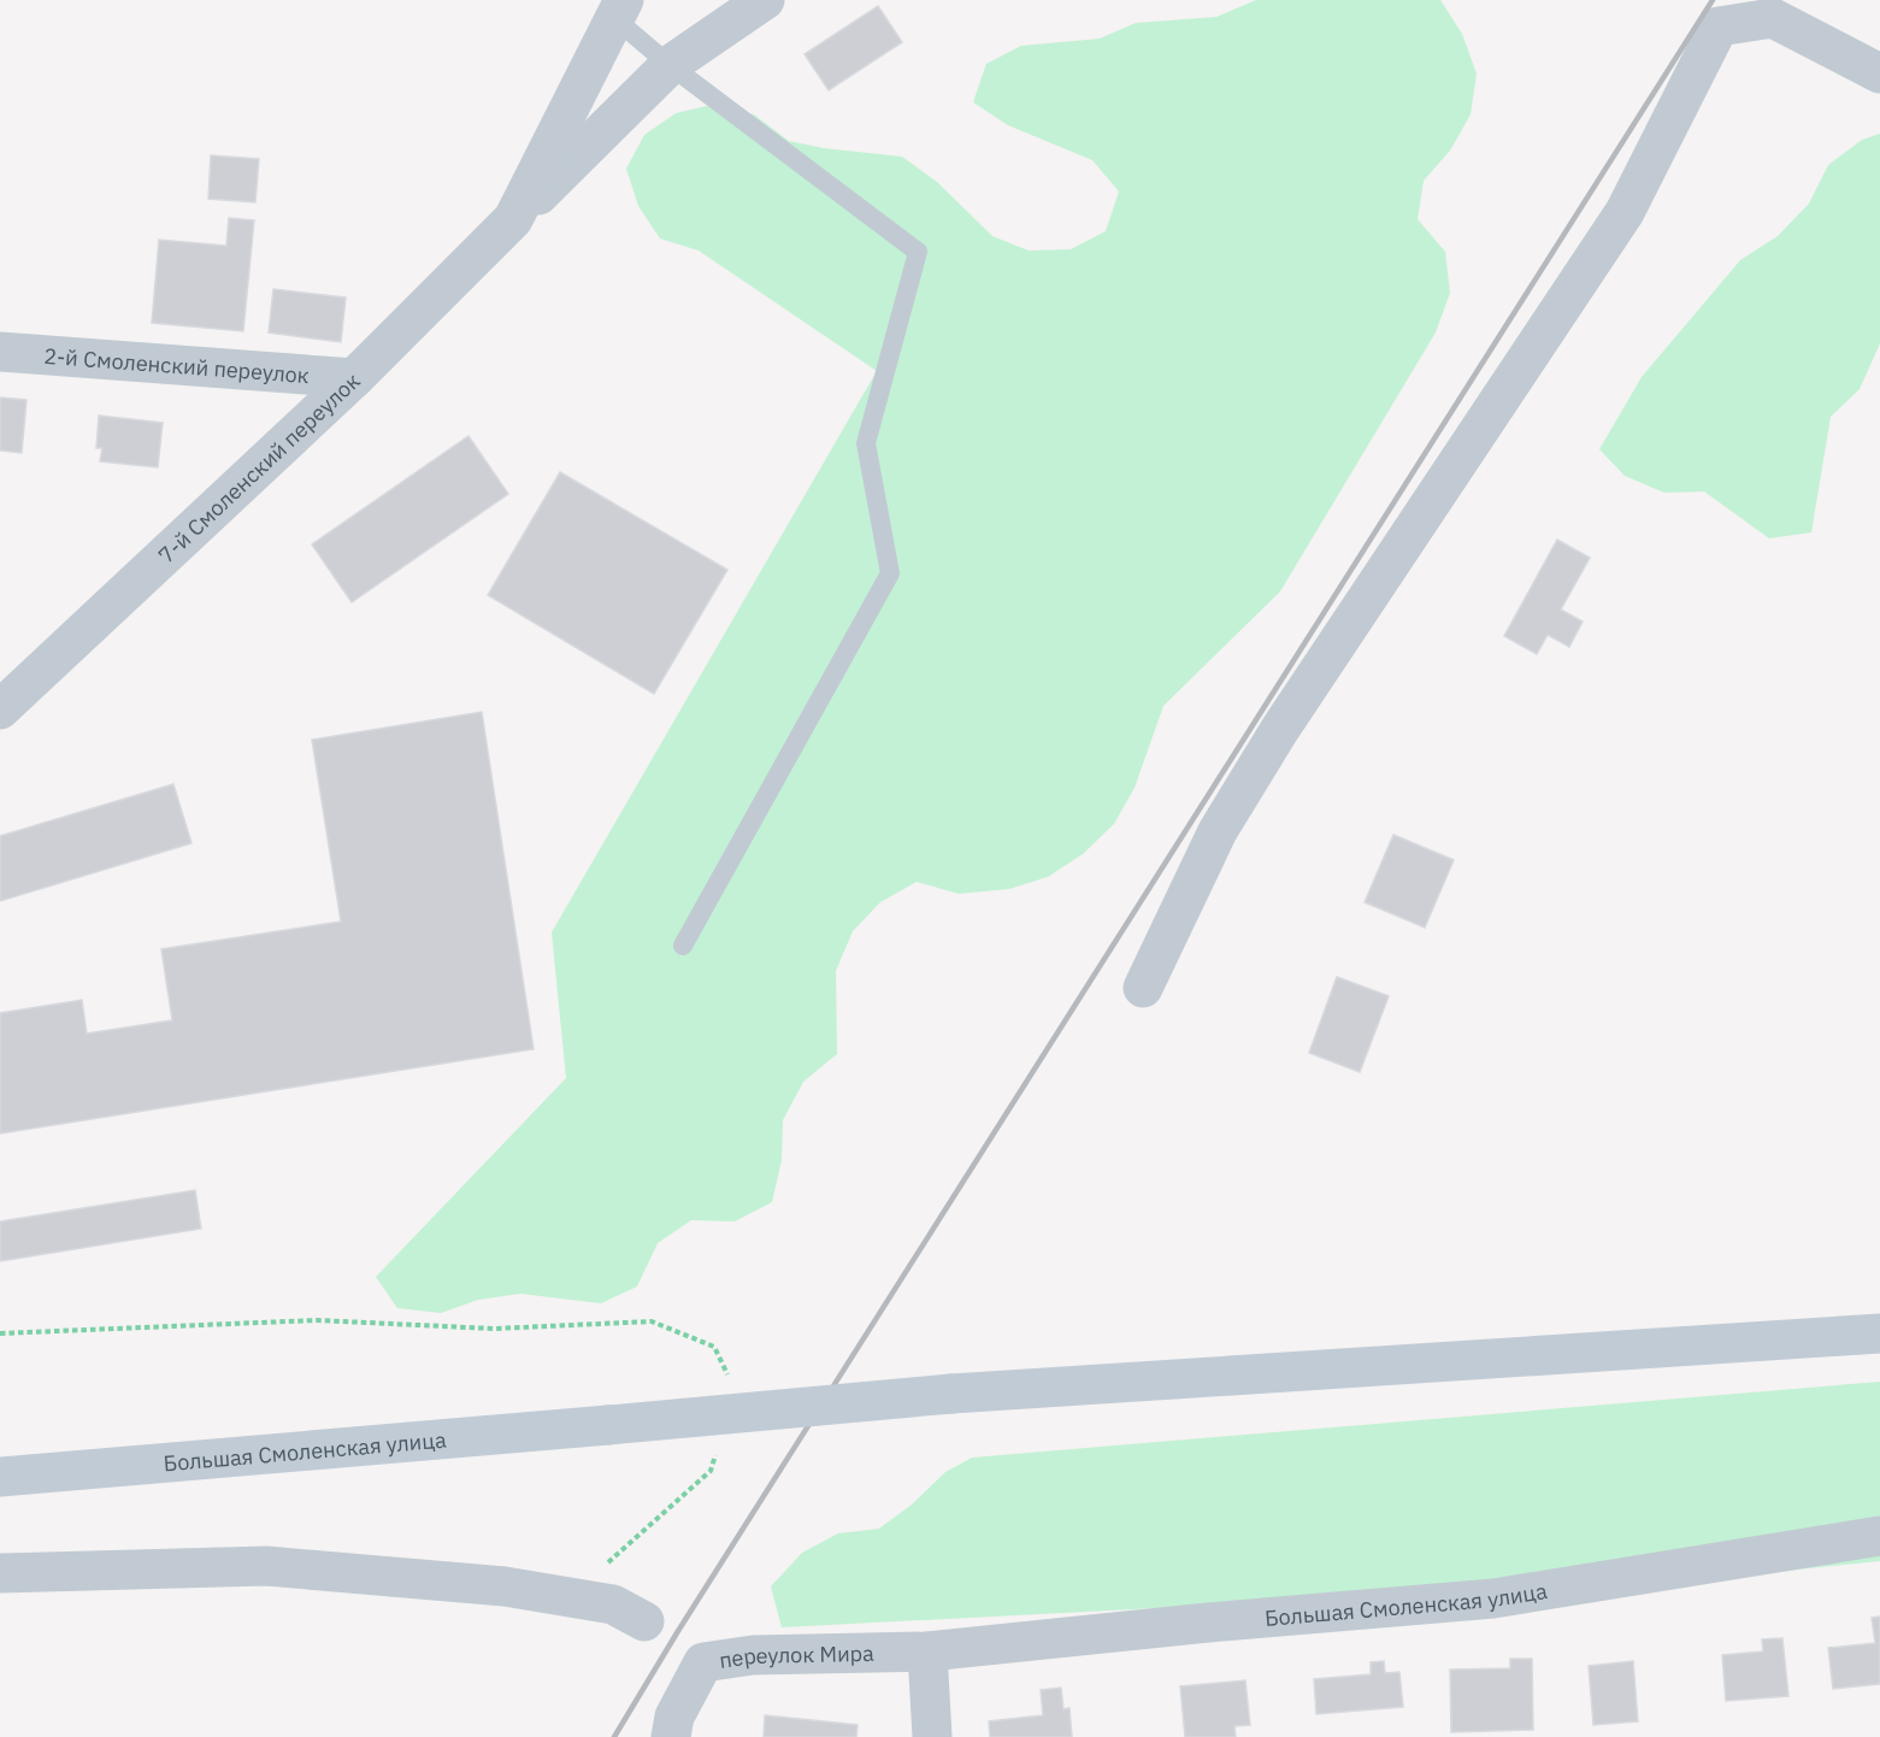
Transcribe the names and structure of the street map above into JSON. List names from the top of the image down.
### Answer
{
  "streets": {
    "main road": ["Большая Смоленская улица"],
    "street": ["2-й Смоленский переулок", "7-й Смоленский переулок", "переулок Мира"]
  },
  "crossings": [
    ["2-й Смоленский переулок", "7-й Смоленский переулок"],
    ["Большая Смоленская улица", "переулок Мира"]
  ]
}
